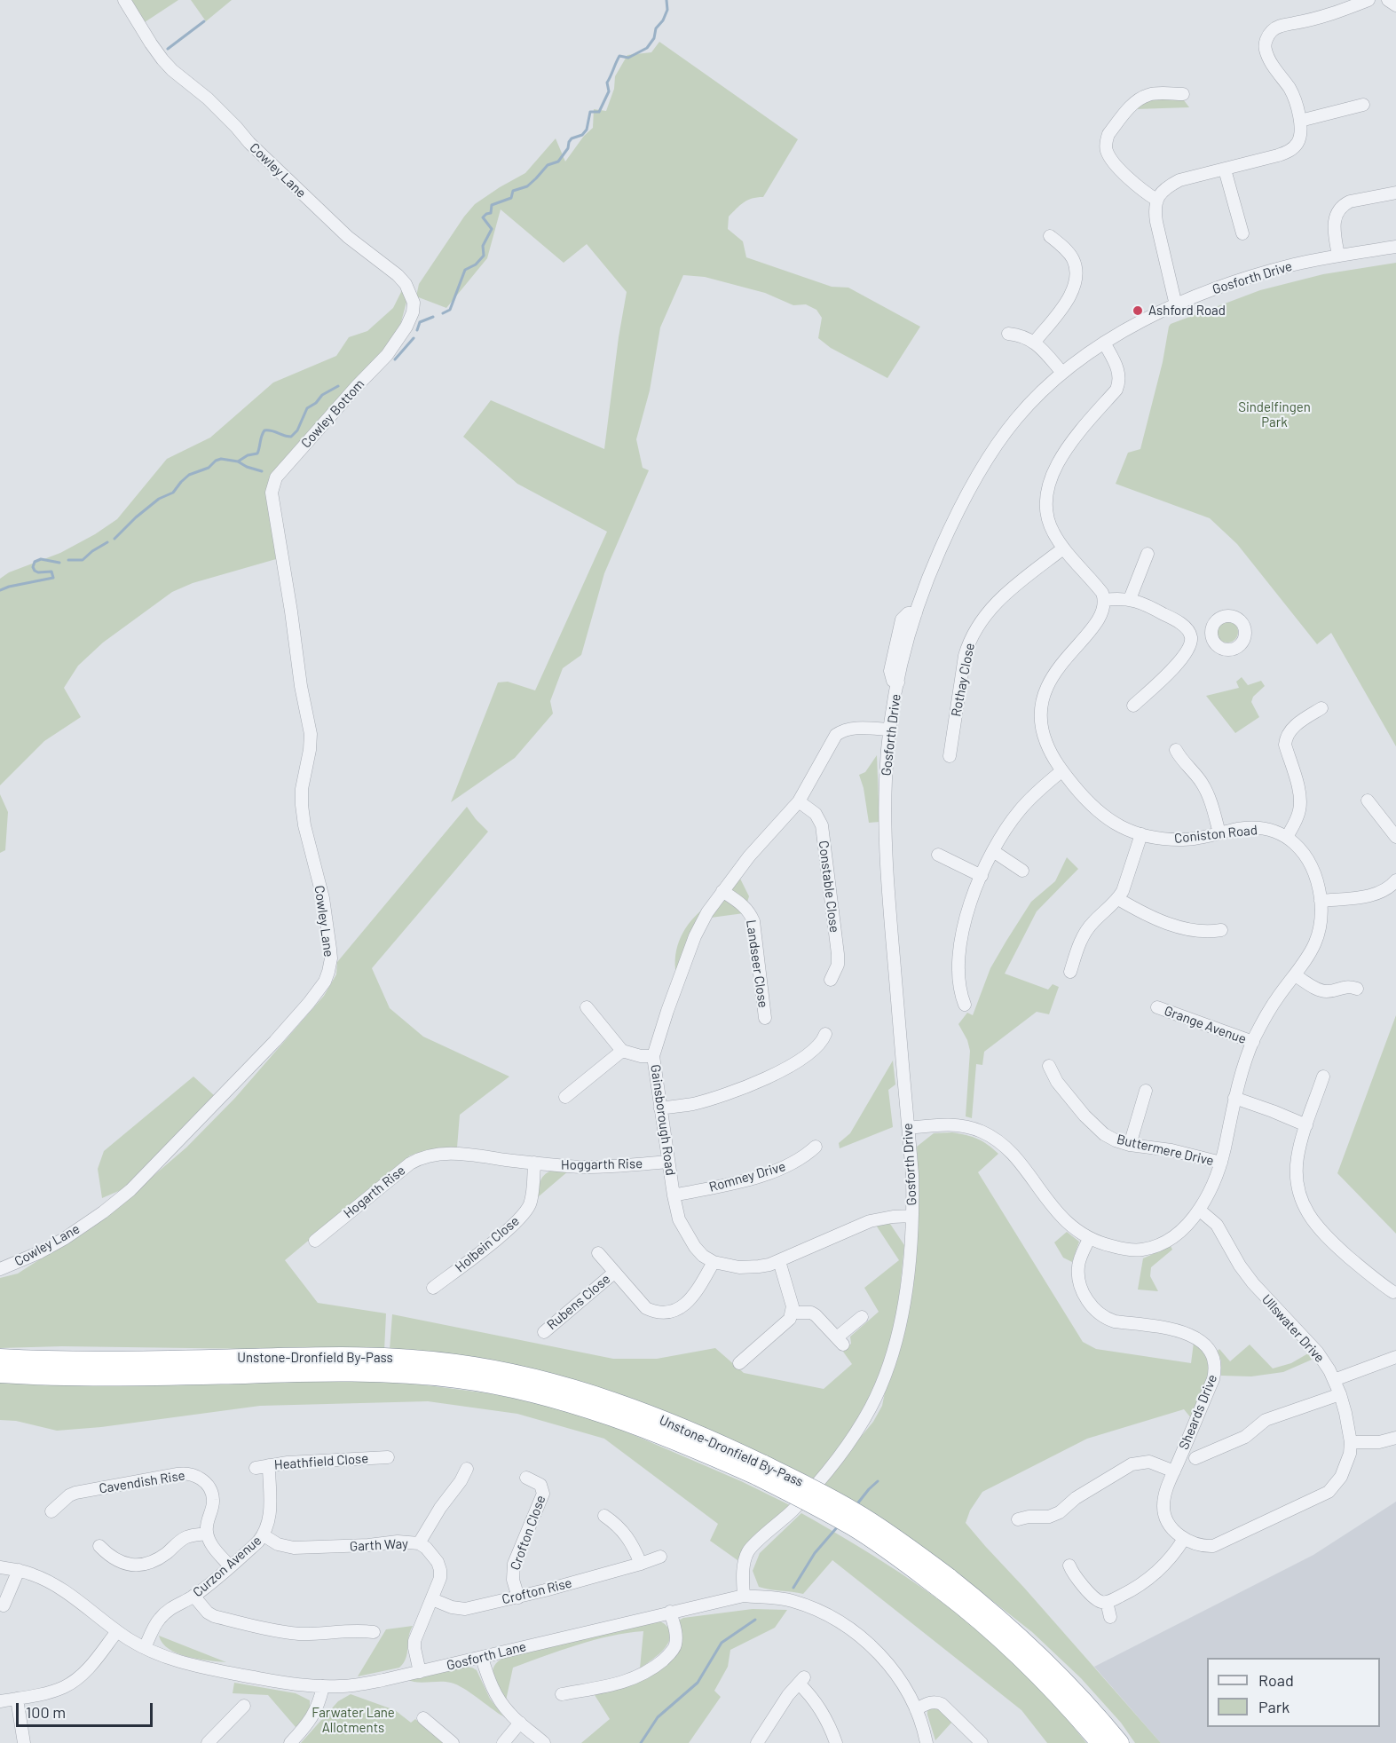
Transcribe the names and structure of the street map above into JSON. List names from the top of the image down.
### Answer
{
  "streets": {
    "highway": ["Unstone-Dronfield By-Pass"],
    "street": [
      "Cowley Lane",
      "Gosforth Drive",
      "Cowley Bottom",
      "Rothay Close",
      "Coniston Road",
      "Constable Close",
      "Landseer Close",
      "Grange Avenue",
      "Gainsborough Road",
      "Buttermere Drive",
      "Hoggarth Rise",
      "Romney Drive",
      "Hogarth Rise",
      "Holbein Close",
      "Rubens Close",
      "Ullswater Drive",
      "Sheards Drive",
      "Heathfield Close",
      "Cavendish Rise",
      "Crofton Close",
      "Garth Way",
      "Curzon Avenue",
      "Crofton Rise",
      "Gosforth Lane"
    ]
  },
  "crossings": [
    ["Cowley Lane", "Cowley Bottom"],
    ["Gosforth Drive", "Coniston Road"],
    ["Gosforth Drive", "Gainsborough Road"],
    ["Gosforth Drive", "Gosforth Lane"],
    ["Coniston Road", "Grange Avenue"],
    ["Coniston Road", "Buttermere Drive"],
    ["Coniston Road", "Ullswater Drive"],
    ["Coniston Road", "Sheards Drive"],
    ["Constable Close", "Gainsborough Road"],
    ["Landseer Close", "Gainsborough Road"],
    ["Gainsborough Road", "Hoggarth Rise"],
    ["Gainsborough Road", "Romney Drive"],
    ["Gainsborough Road", "Rubens Close"],
    ["Hoggarth Rise", "Hogarth Rise"],
    ["Hoggarth Rise", "Holbein Close"],
    ["Hogarth Rise", "Holbein Close"],
    ["Ullswater Drive", "Sheards Drive"],
    ["Heathfield Close", "Curzon Avenue"],
    ["Crofton Close", "Crofton Rise"],
    ["Garth Way", "Curzon Avenue"],
    ["Garth Way", "Crofton Rise"],
    ["Garth Way", "Gosforth Lane"],
    ["Curzon Avenue", "Gosforth Lane"]
  ],
  "parks": ["Sindelfingen Park", "Farwater Lane Allotments"],
  "places": ["Ashford Road"],
  "legend": ["Road", "Park"],
  "scale_bar": "100 m"
}
